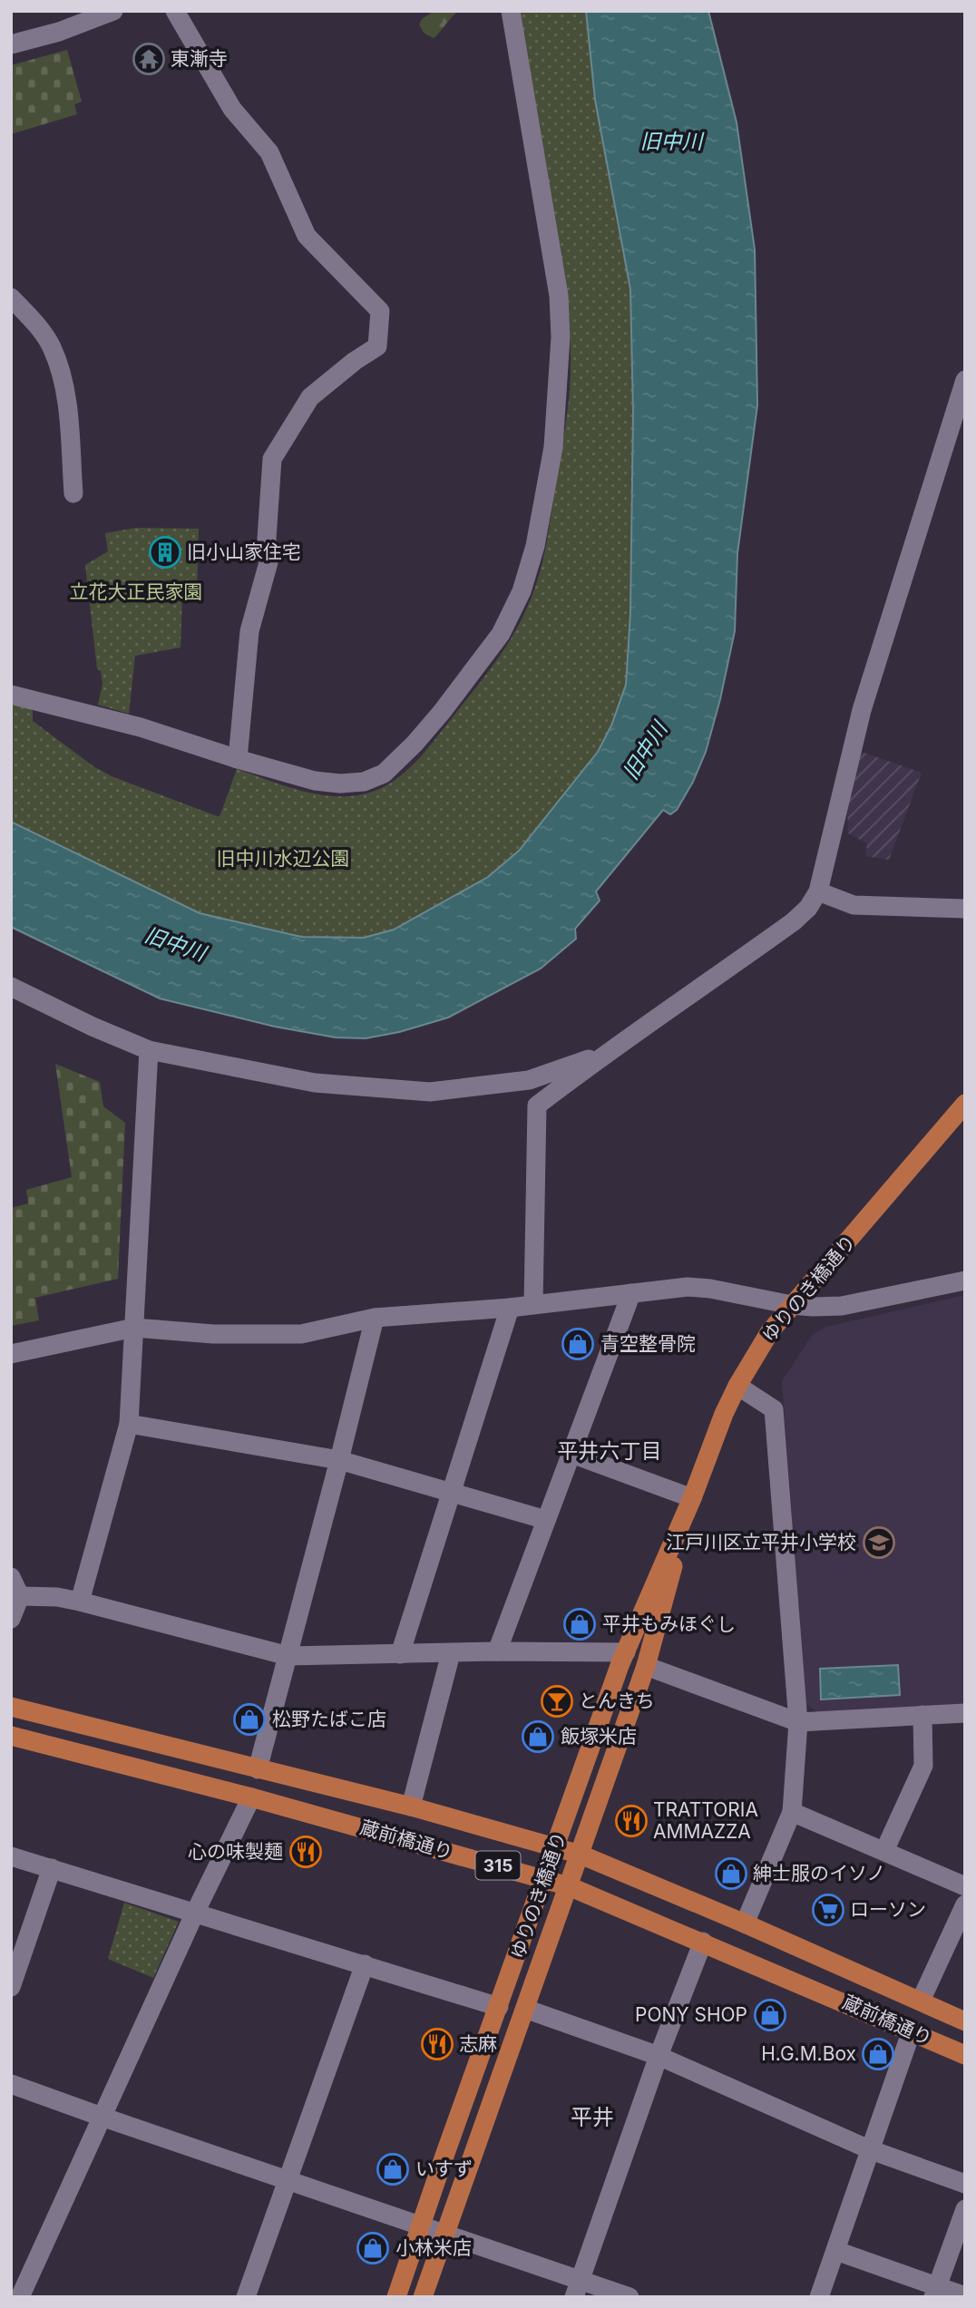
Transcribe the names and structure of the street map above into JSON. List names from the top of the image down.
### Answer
{
  "streets": {
    "main road": ["ゆりのき橋通り", "蔵前橋通り", "315"]
  },
  "crossings": [
    ["ゆりのき橋通り", "蔵前橋通り"]
  ],
  "districts": ["平井六丁目", "平井"],
  "water": ["旧中川"],
  "parks": ["立花大正民家園", "旧中川水辺公園"],
  "places": {
    "temple": ["東漸寺"],
    "building": ["旧小山家住宅"],
    "shop": [
      "青空整骨院",
      "平井もみほぐし",
      "松野たばこ店",
      "飯塚米店",
      "紳士服のイソノ",
      "PONY SHOP",
      "H.G.M.Box",
      "いすず",
      "小林米店"
    ],
    "school or university": ["江戸川区立平井小学校"],
    "bar": ["とんきち"],
    "restaurant": ["TRATTORIA AMMAZZA", "心の味製麺", "志麻"],
    "supermarket": ["ローソン"]
  }
}
